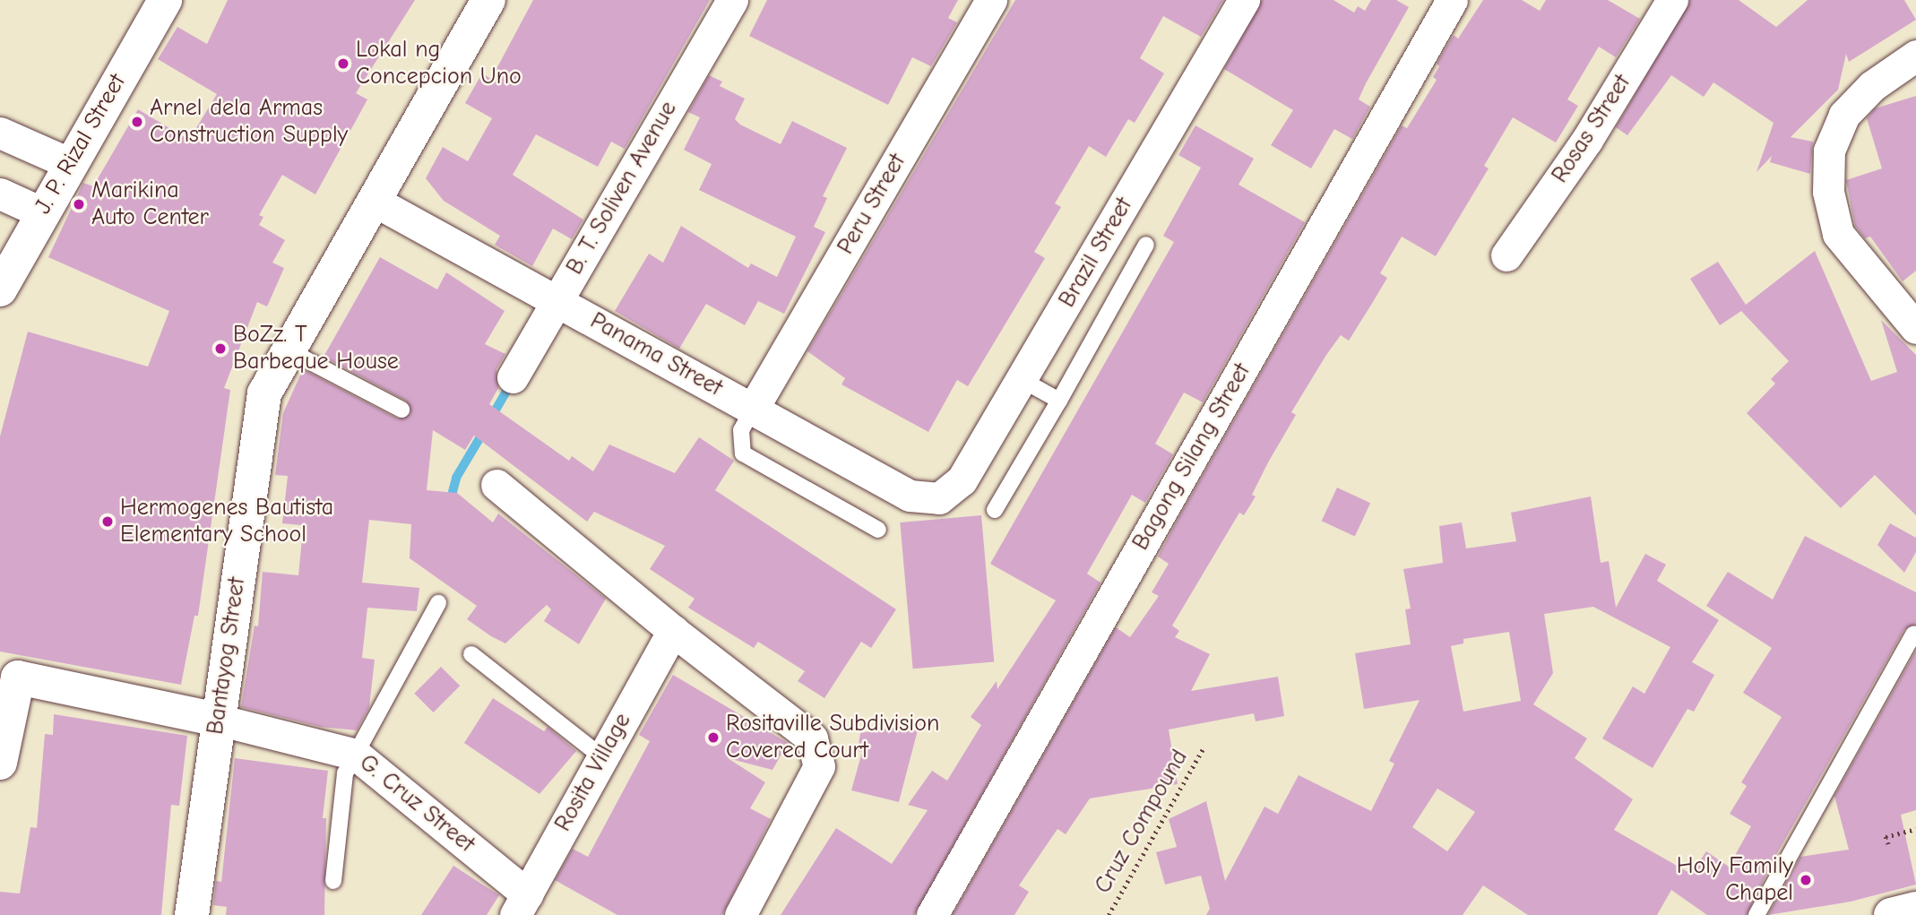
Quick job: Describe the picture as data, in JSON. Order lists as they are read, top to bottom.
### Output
{
  "streets": {
    "street": [
      "Rosas Street",
      "J. P. Rizal Street",
      "B. T. Soliven Avenue",
      "Peru Street",
      "Brazil Street",
      "Panama Street",
      "Bagong Silang Street",
      "Bantayog Street",
      "Rosita Village",
      "G. Cruz Street"
    ],
    "path": ["Cruz Compound"]
  },
  "crossings": [
    ["B. T. Soliven Avenue", "Panama Street"],
    ["Peru Street", "Panama Street"],
    ["Brazil Street", "Panama Street"],
    ["Panama Street", "Bantayog Street"],
    ["Bantayog Street", "G. Cruz Street"],
    ["Rosita Village", "G. Cruz Street"]
  ],
  "places": [
    "Lokal ng Concepcion Uno",
    "Arnel dela Armas Construction Supply",
    "Marikina Auto Center",
    "BoZz. T Barbeque House",
    "Hermogenes Bautista Elementary School",
    "Rositaville Subdivision Covered Court",
    "Holy Family Chapel"
  ]
}
